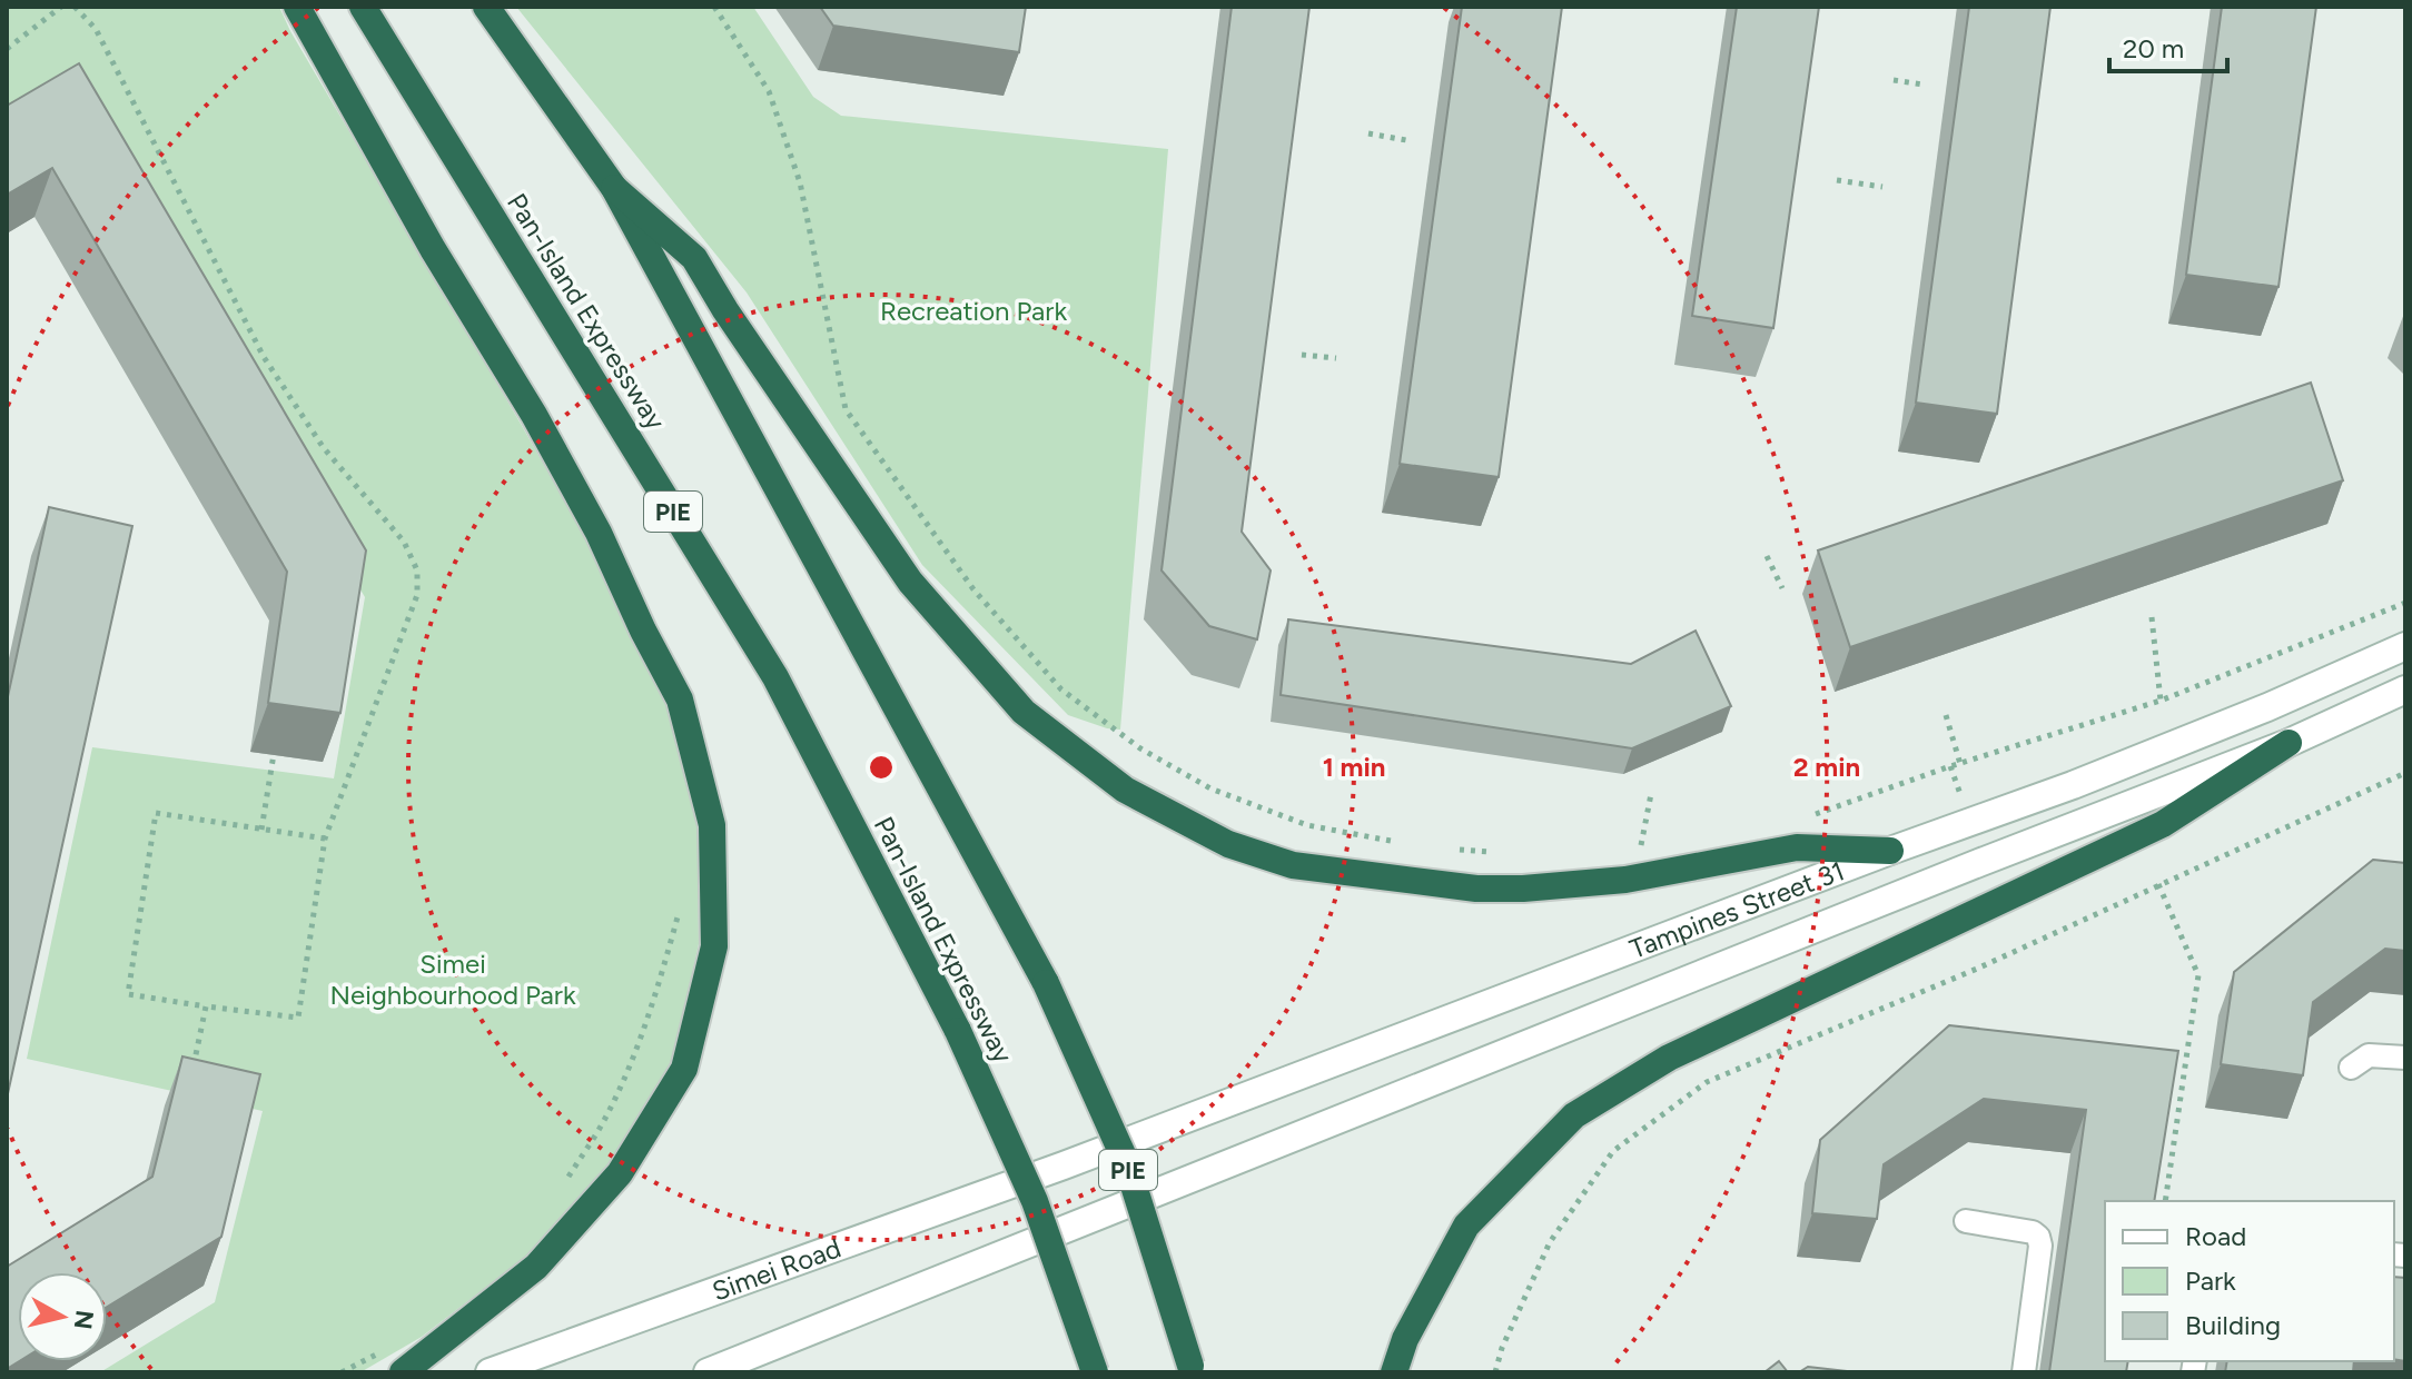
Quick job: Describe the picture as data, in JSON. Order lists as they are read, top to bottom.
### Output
{
  "streets": {
    "highway": ["Pan-Island Expressway", "PIE"],
    "main road": ["Tampines Street 31", "Simei Road"]
  },
  "crossings": [
    ["Tampines Street 31", "Simei Road"]
  ],
  "parks": ["Recreation Park", "Simei Neighbourhood Park"],
  "legend": ["Road", "Park", "Building"],
  "scale_bar": "20 m",
  "north": "right",
  "rings": ["1 min", "2 min"]
}
